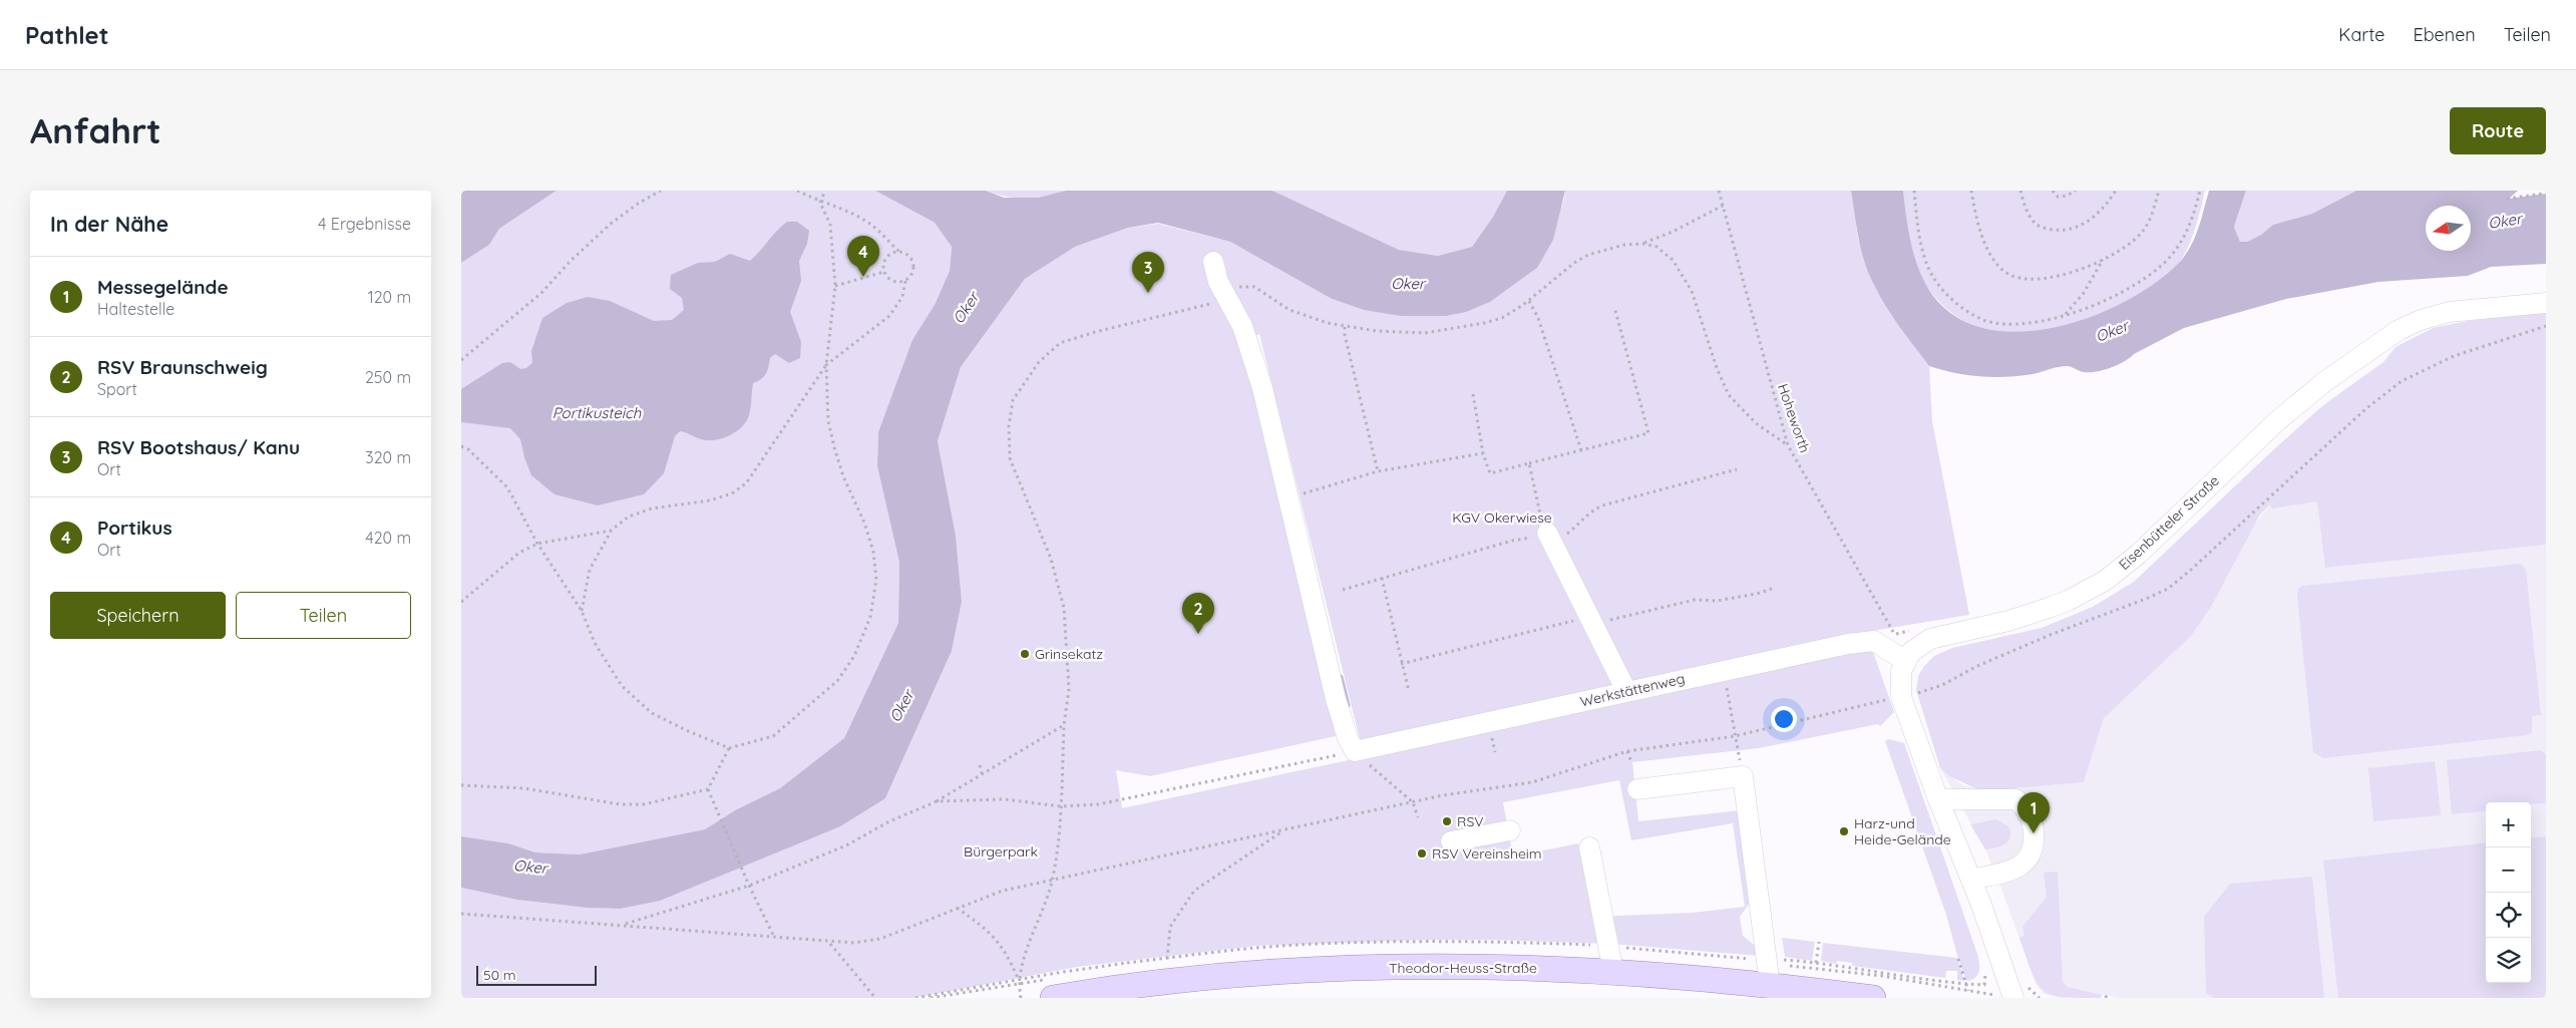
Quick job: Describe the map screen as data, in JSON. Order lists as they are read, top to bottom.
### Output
{
  "streets": {
    "main road": ["Theodor-Heuss-Straße"],
    "street": ["Eisenbütteler Straße", "Werkstättenweg"],
    "path": ["Hoheworth"]
  },
  "crossings": [
    ["Eisenbütteler Straße", "Werkstättenweg"]
  ],
  "water": ["Oker", "Portikusteich"],
  "parks": ["KGV Okerwiese", "Bürgerpark"],
  "places": [
    "Grinsekatz",
    "RSV",
    "Harz-und Heide-Gelände",
    "RSV Vereinsheim"
  ],
  "scale_bar": "50 m",
  "north": "left",
  "page": {
    "header": "Pathlet",
    "nav": ["Karte", "Ebenen", "Teilen"],
    "buttons": [
      "Route",
      ["Speichern", "Teilen"]
    ],
    "title": "Anfahrt",
    "heading": ["In der Nähe", "4 Ergebnisse"],
    "pins": [
      "4",
      "3",
      "2",
      "1"
    ],
    "list": [
      {
        "mark": "1",
        "name": "Messegelände",
        "note": "Haltestelle",
        "value": "120 m"
      },
      {
        "mark": "2",
        "name": "RSV Braunschweig",
        "note": "Sport",
        "value": "250 m"
      },
      {
        "mark": "3",
        "name": "RSV Bootshaus/ Kanu",
        "note": "Ort",
        "value": "320 m"
      },
      {
        "mark": "4",
        "name": "Portikus",
        "note": "Ort",
        "value": "420 m"
      }
    ],
    "map_buttons": ["+", "−"],
    "scale": "50 m"
  }
}
